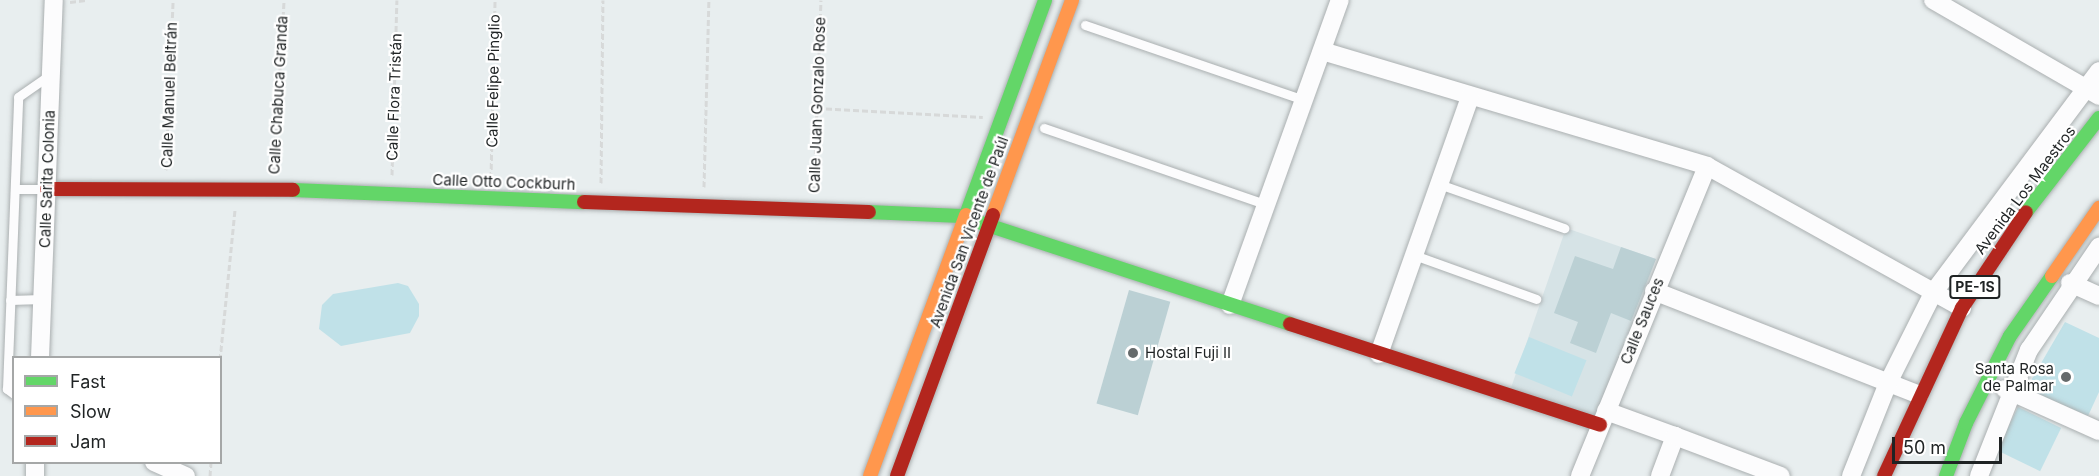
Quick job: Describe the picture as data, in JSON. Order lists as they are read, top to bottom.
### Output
{
  "streets": {
    "main road": [
      "Calle Otto Cockburh",
      "Avenida Los Maestros",
      "Avenida San Vicente de Paúl",
      "PE-1S"
    ],
    "street": ["Calle Sarita Colonia", "Calle Sauces"],
    "path": [
      "Calle Felipe Pinglio",
      "Calle Manuel Beltrán",
      "Calle Chabuca Granda",
      "Calle Flora Tristán",
      "Calle Juan Gonzalo Rose"
    ]
  },
  "crossings": [
    ["Calle Felipe Pinglio", "Calle Otto Cockburh"],
    ["Calle Manuel Beltrán", "Calle Otto Cockburh"],
    ["Calle Chabuca Granda", "Calle Otto Cockburh"],
    ["Calle Flora Tristán", "Calle Otto Cockburh"],
    ["Calle Juan Gonzalo Rose", "Calle Otto Cockburh"],
    ["Calle Sarita Colonia", "Calle Otto Cockburh"],
    ["Calle Otto Cockburh", "Calle Sauces"]
  ],
  "places": ["Hostal Fuji II", "Santa Rosa de Palmar"],
  "legend": ["Fast", "Slow", "Jam"],
  "scale_bar": "50 m"
}
